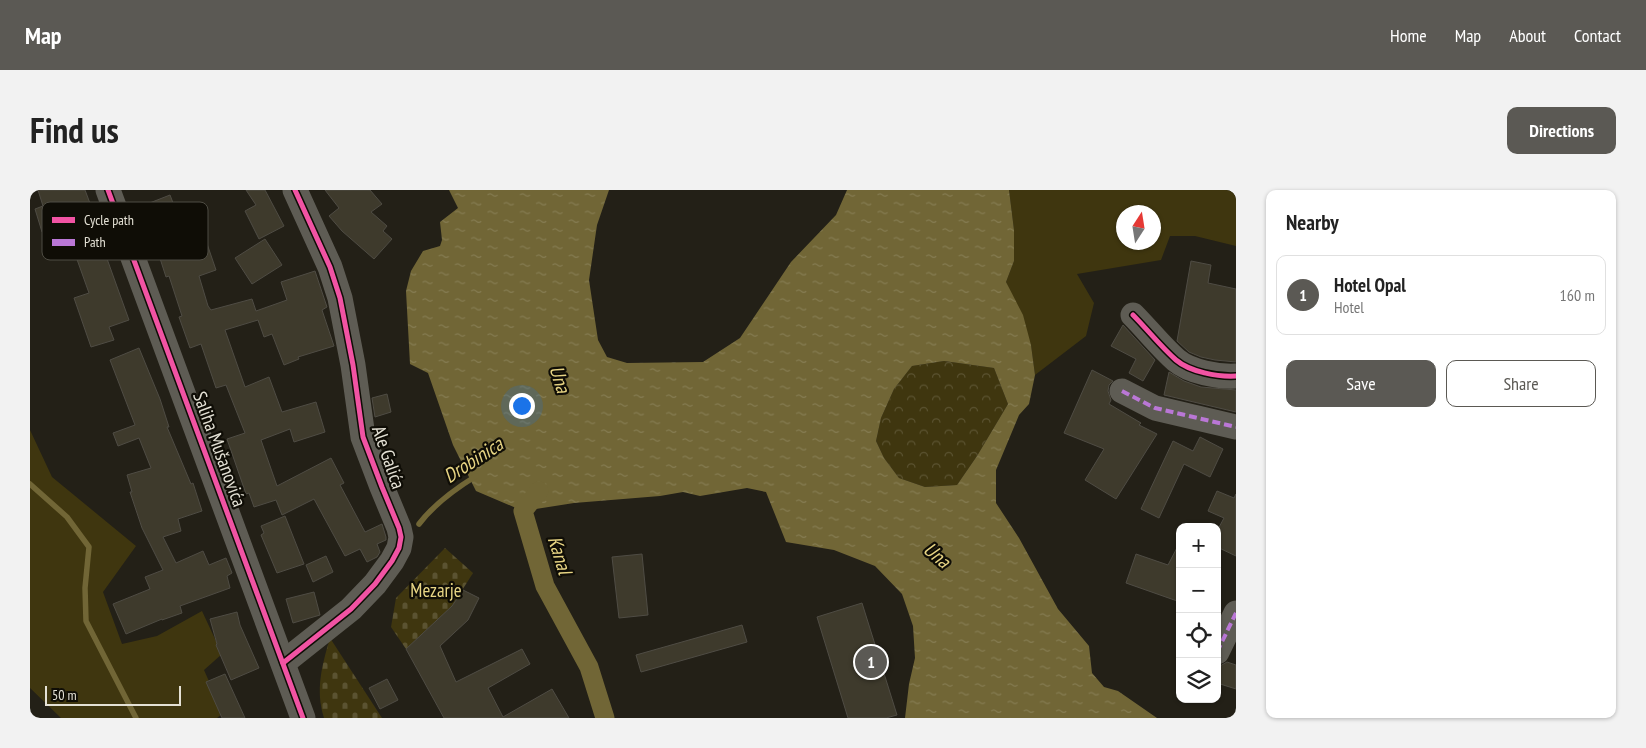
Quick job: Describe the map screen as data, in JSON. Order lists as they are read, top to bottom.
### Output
{
  "streets": {
    "street": ["Saliha Mušanovića", "Ale Galića"]
  },
  "crossings": [
    ["Saliha Mušanovića", "Ale Galića"]
  ],
  "water": ["Una", "Drobinica", "Kanal"],
  "parks": ["Mezarje"],
  "legend": ["Cycle path", "Path"],
  "scale_bar": "50 m",
  "north": "top",
  "page": {
    "header": "Map",
    "nav": [
      "Home",
      "Map",
      "About",
      "Contact"
    ],
    "title": "Find us",
    "buttons": [
      "Directions",
      ["Save", "Share"]
    ],
    "heading": "Nearby",
    "list": [
      {
        "mark": "1",
        "name": "Hotel Opal",
        "note": "Hotel",
        "value": "160 m"
      }
    ],
    "map_buttons": ["+", "−"],
    "pins": "1",
    "scale": "50 m"
  }
}
